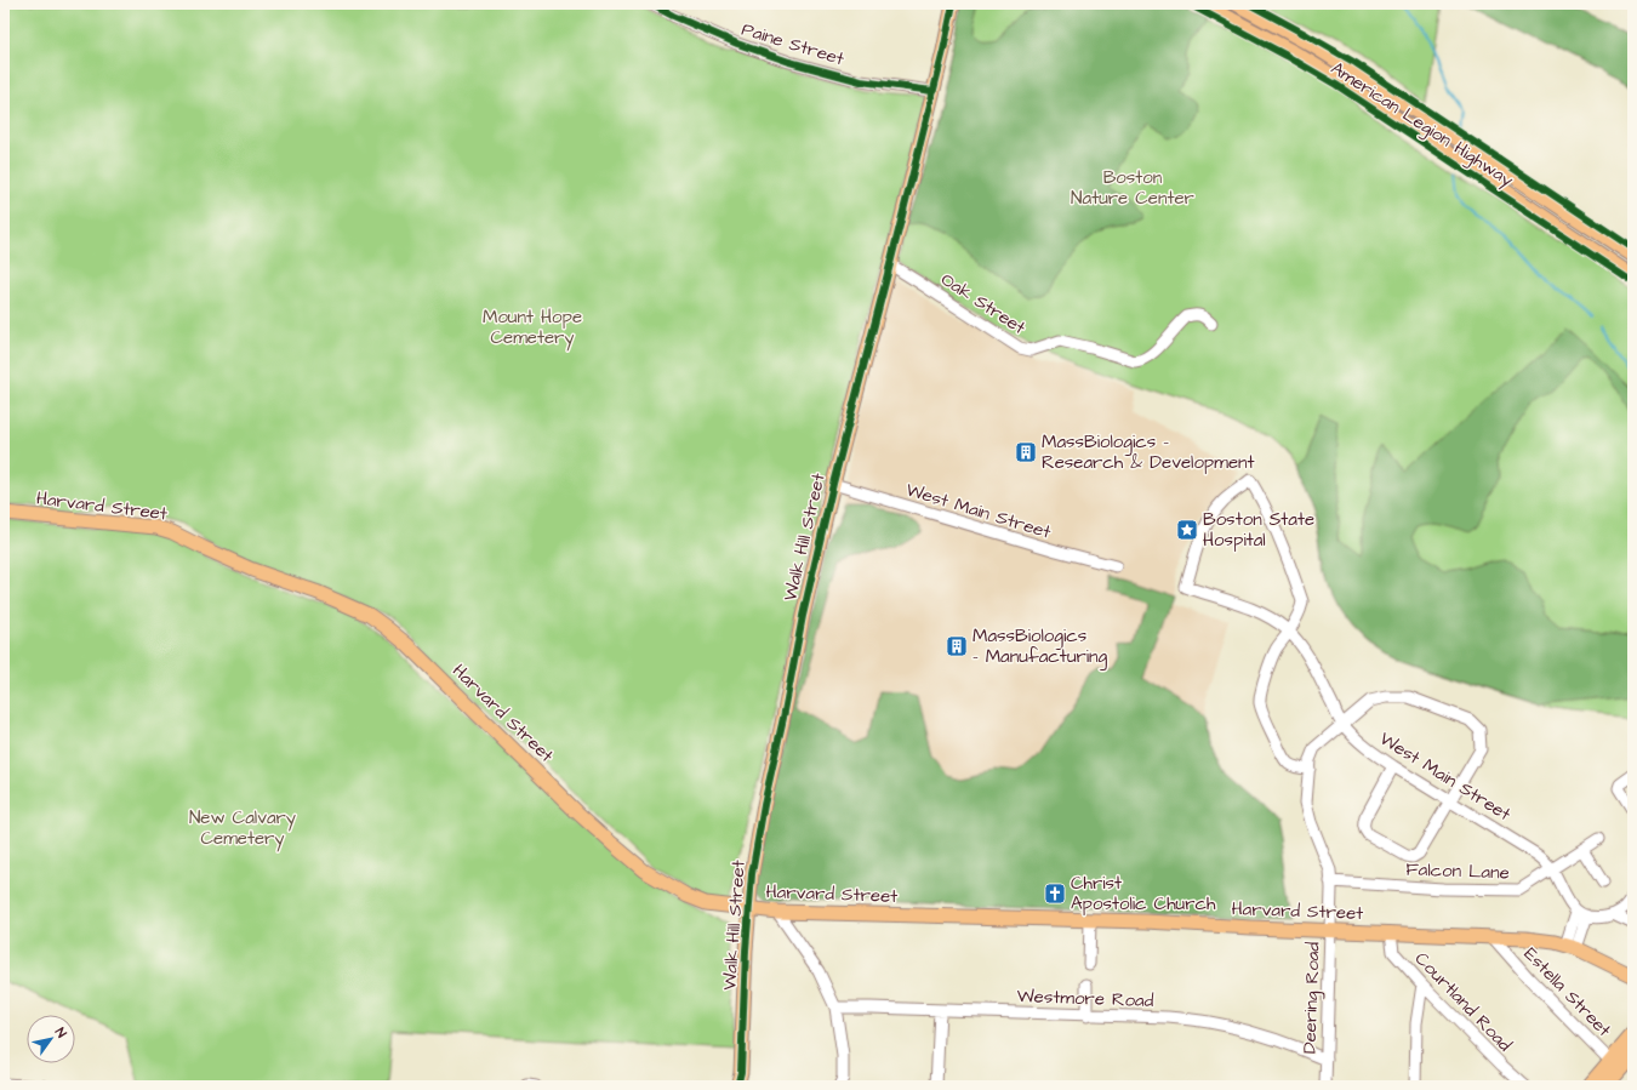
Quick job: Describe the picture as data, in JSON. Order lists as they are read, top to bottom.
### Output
{
  "streets": {
    "main road": ["American Legion Highway", "Harvard Street", "Walk Hill Street"],
    "street": [
      "Paine Street",
      "Oak Street",
      "West Main Street",
      "Falcon Lane",
      "Estella Street",
      "Westmore Road",
      "Deering Road",
      "Courtland Road"
    ]
  },
  "crossings": [
    ["Paine Street", "Walk Hill Street"],
    ["Oak Street", "Walk Hill Street"],
    ["Harvard Street", "Walk Hill Street"],
    ["Harvard Street", "Estella Street"],
    ["Harvard Street", "Deering Road"],
    ["Harvard Street", "Courtland Road"],
    ["West Main Street", "Walk Hill Street"],
    ["West Main Street", "Falcon Lane"],
    ["West Main Street", "Deering Road"],
    ["Falcon Lane", "Deering Road"],
    ["Westmore Road", "Deering Road"]
  ],
  "parks": ["Boston Nature Center", "Mount Hope Cemetery", "New Calvary Cemetery"],
  "places": {
    "building": ["MassBiologics - Research & Development", "MassBiologics - Manufacturing"],
    "place": ["Boston State Hospital"],
    "church": ["Christ Apostolic Church"]
  },
  "north": "top right"
}
